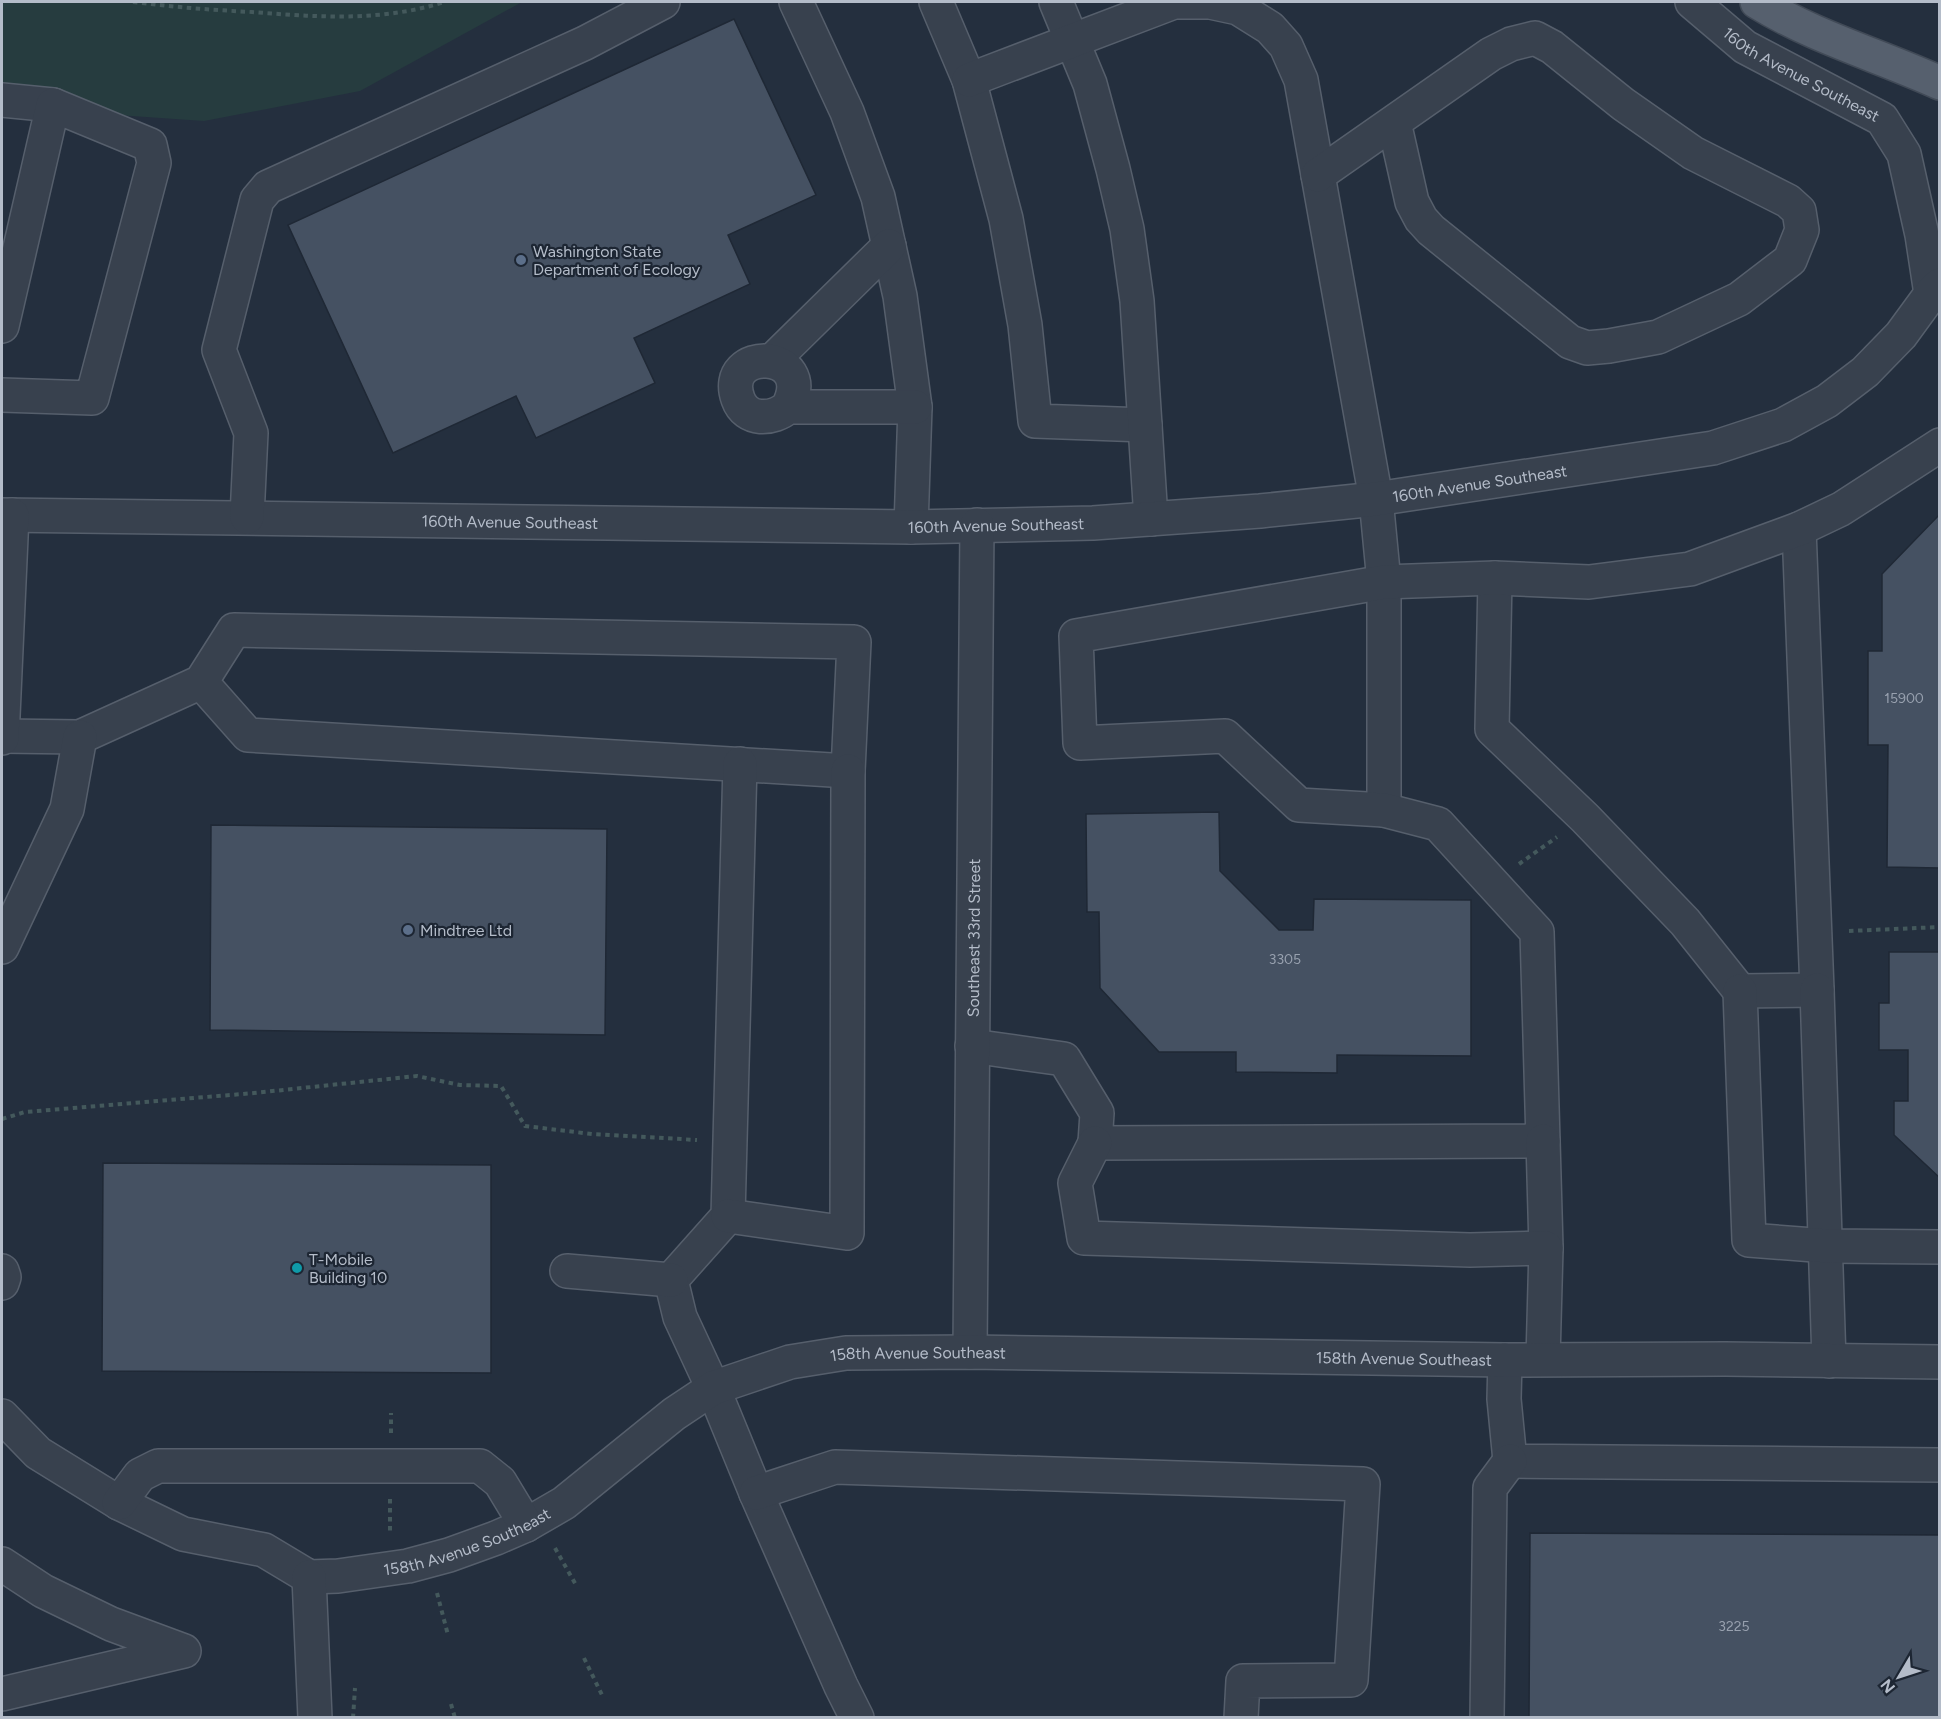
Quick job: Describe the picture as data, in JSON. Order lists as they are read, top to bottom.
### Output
{
  "streets": {
    "street": ["160th Avenue Southeast", "Southeast 33rd Street", "158th Avenue Southeast"]
  },
  "crossings": [
    ["160th Avenue Southeast", "Southeast 33rd Street"],
    ["Southeast 33rd Street", "158th Avenue Southeast"]
  ],
  "places": ["Washington State Department of Ecology", "Mindtree Ltd", "T-Mobile Building 10"],
  "house_numbers": ["15900", "3305", "3225"],
  "north": "bottom left"
}
